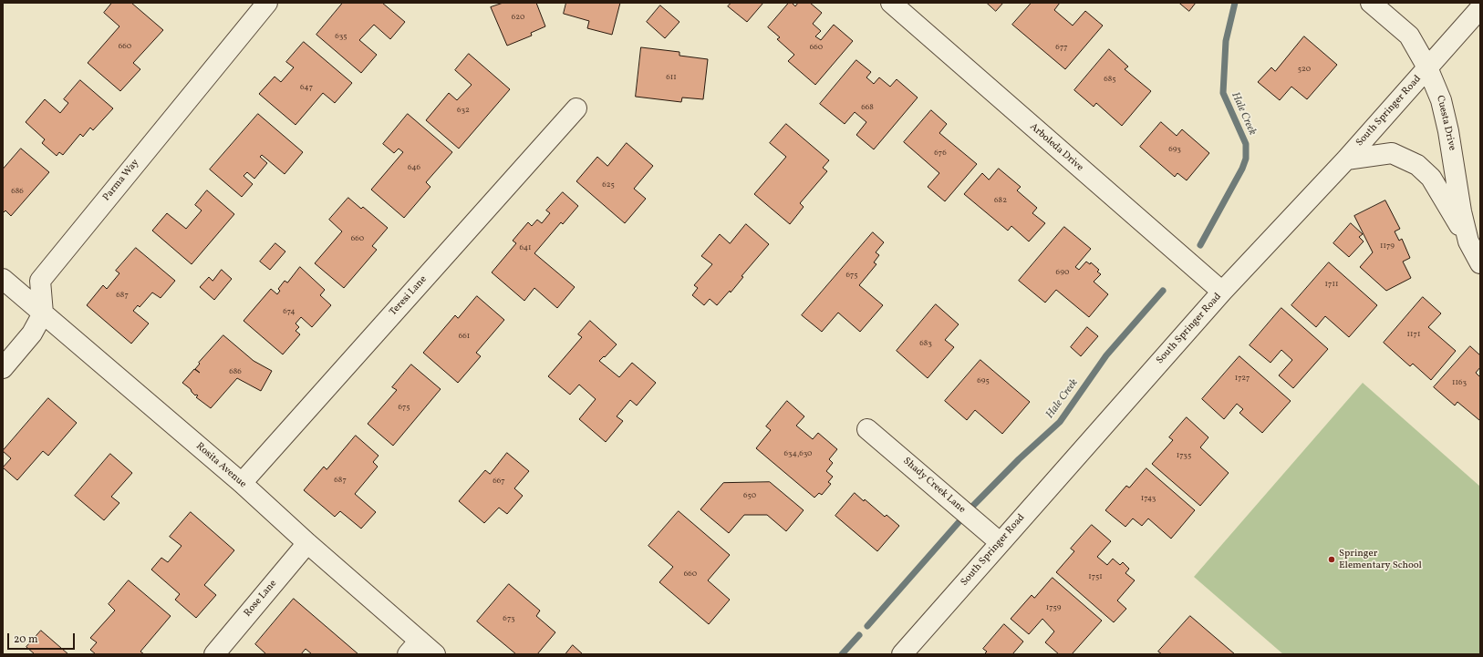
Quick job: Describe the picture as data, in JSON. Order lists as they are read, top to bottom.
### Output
{
  "streets": {
    "street": [
      "South Springer Road",
      "Cuesta Drive",
      "Arboleda Drive",
      "Parma Way",
      "Teresi Lane",
      "Rosita Avenue",
      "Shady Creek Lane",
      "Rose Lane"
    ]
  },
  "crossings": [
    ["South Springer Road", "Cuesta Drive"],
    ["South Springer Road", "Arboleda Drive"],
    ["South Springer Road", "Shady Creek Lane"],
    ["Parma Way", "Rosita Avenue"],
    ["Teresi Lane", "Rosita Avenue"],
    ["Rosita Avenue", "Rose Lane"]
  ],
  "water": ["Hale Creek"],
  "places": ["Springer Elementary School"],
  "house_numbers": [
    "620",
    "635",
    "660",
    "660",
    "677",
    "520",
    "611",
    "685",
    "647",
    "668",
    "632",
    "693",
    "676",
    "646",
    "625",
    "686",
    "682",
    "660",
    "1179",
    "641",
    "690",
    "675",
    "1711",
    "687",
    "674",
    "1171",
    "661",
    "683",
    "686",
    "1727",
    "695",
    "1163",
    "675",
    "634,630",
    "1735",
    "687",
    "667",
    "650",
    "1743",
    "660",
    "1751",
    "1759",
    "673"
  ],
  "scale_bar": "20 m"
}
